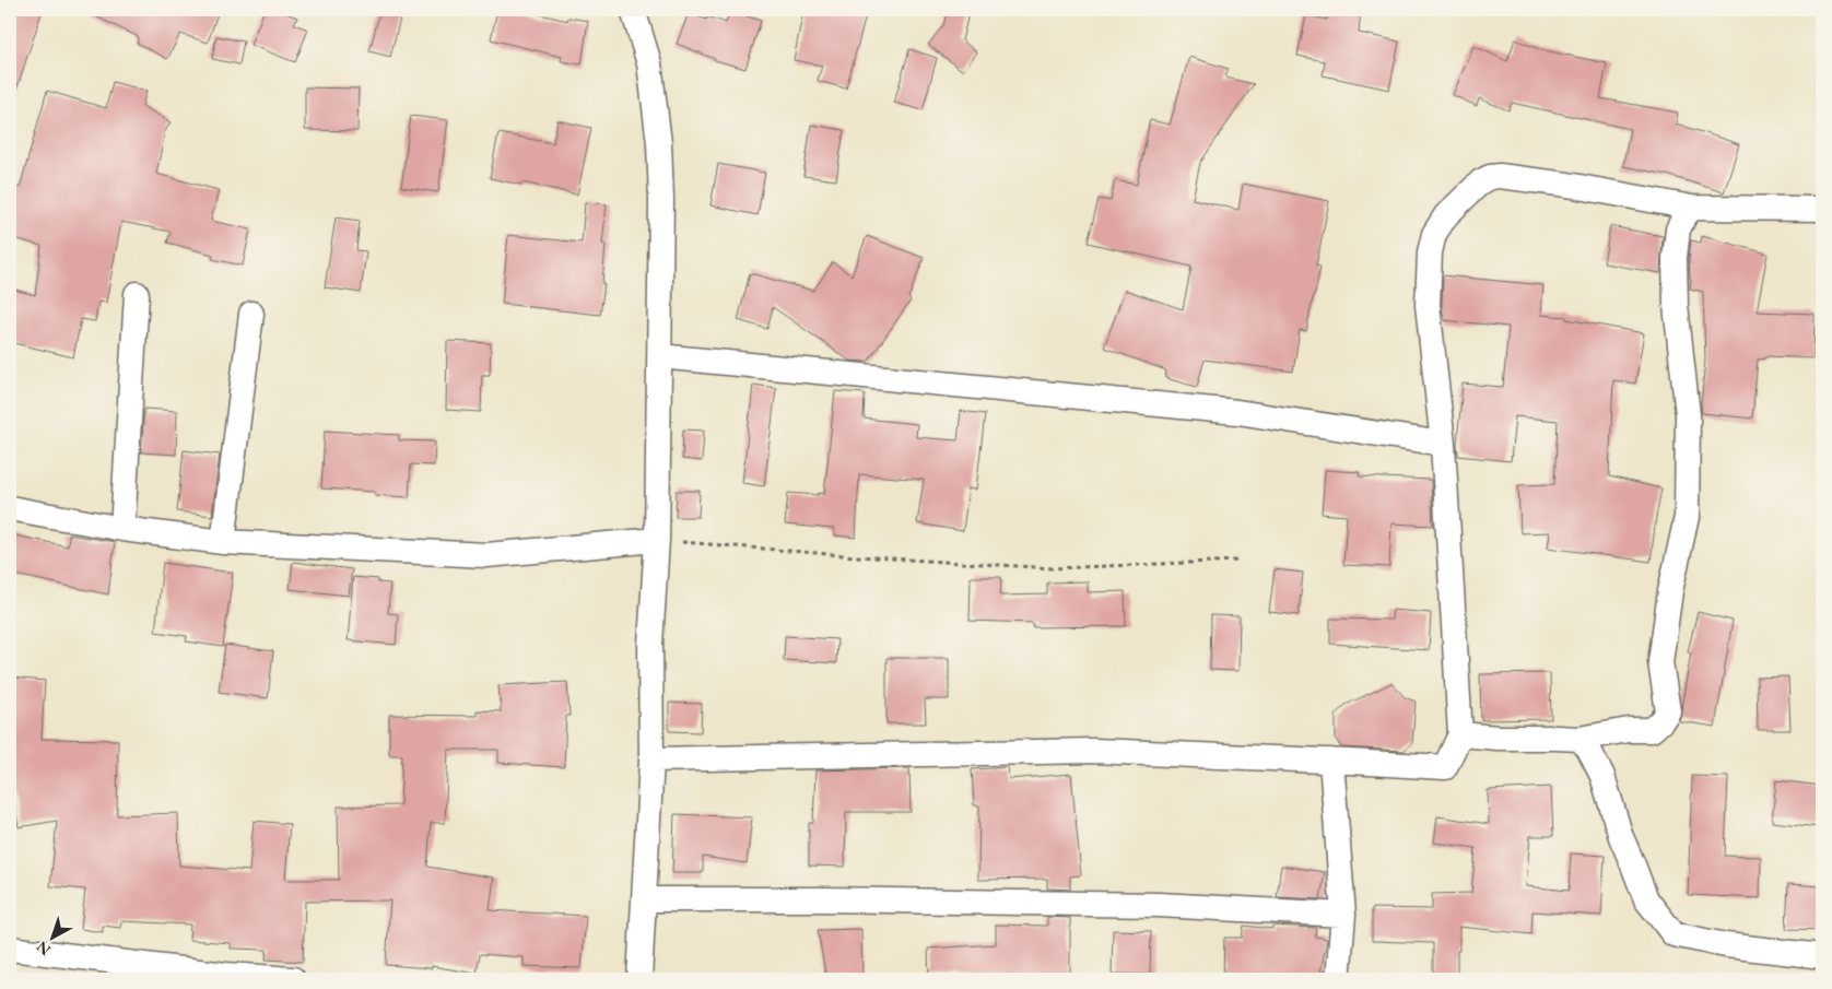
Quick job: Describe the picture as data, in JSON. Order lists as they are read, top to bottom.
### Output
{
  "north": "bottom left"
}
